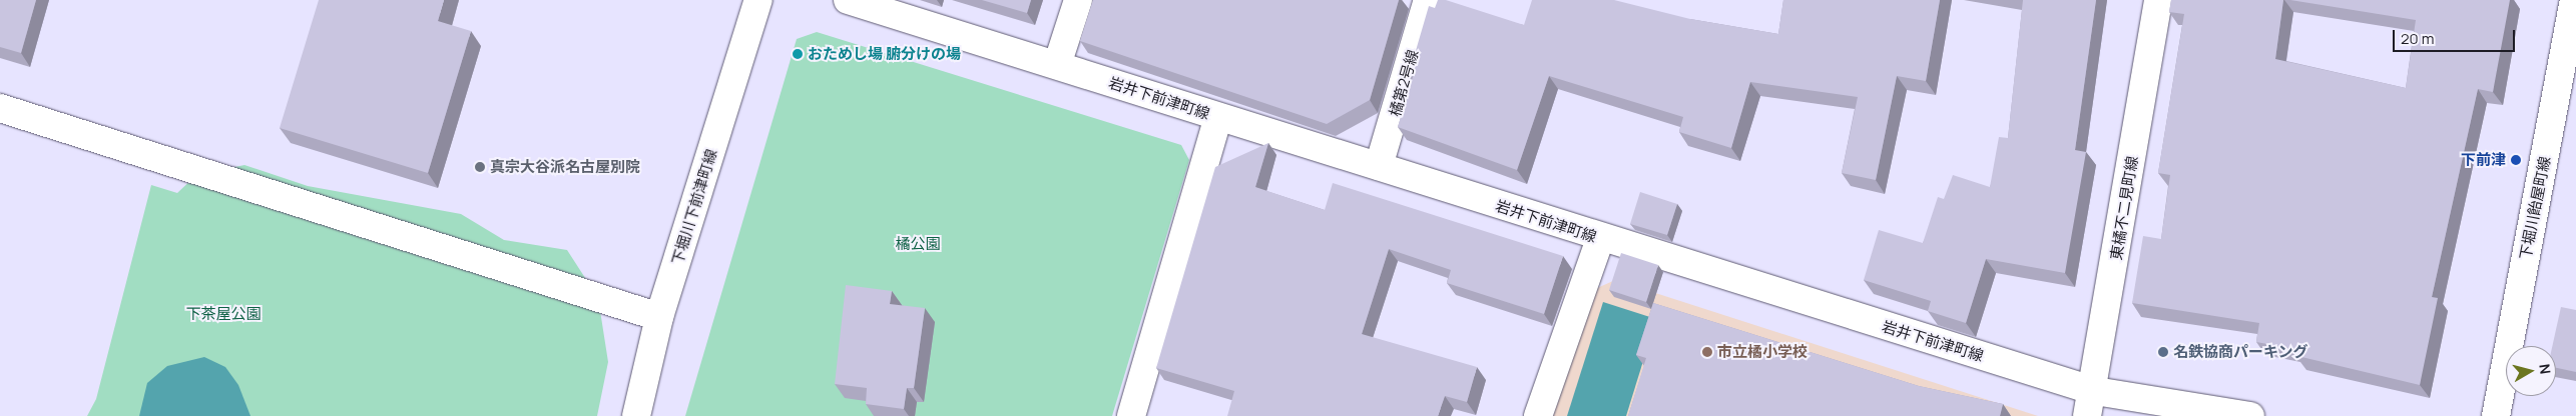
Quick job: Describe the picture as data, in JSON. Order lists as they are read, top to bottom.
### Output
{
  "streets": {
    "street": [
      "橘第2号線",
      "岩井下前津町線",
      "下堀川下前津町線",
      "東橘不二見町線",
      "下堀川飴屋町線"
    ]
  },
  "crossings": [
    ["橘第2号線", "岩井下前津町線"],
    ["岩井下前津町線", "東橘不二見町線"]
  ],
  "parks": ["橘公園", "下茶屋公園"],
  "places": [
    "おためし場 腑分けの場",
    "下前津",
    "真宗大谷派名古屋別院",
    "市立橘小学校",
    "名鉄協商パーキング"
  ],
  "scale_bar": "20 m",
  "north": "right"
}
